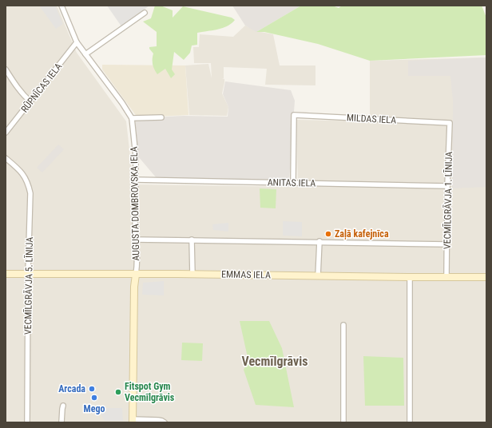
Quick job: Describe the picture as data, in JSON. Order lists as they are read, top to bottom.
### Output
{
  "streets": {
    "street": [
      "RŪPNĪCAS IELA",
      "MILDAS IELA",
      "ANITAS IELA",
      "VECMĪLGRĀVJA 1. LĪNIJA",
      "AUGUSTA DOMBROVSKA IELA",
      "EMMAS IELA",
      "VECMĪLGRĀVJA 5. LĪNIJA"
    ]
  },
  "crossings": [
    ["RŪPNĪCAS IELA", "AUGUSTA DOMBROVSKA IELA"],
    ["MILDAS IELA", "ANITAS IELA"],
    ["MILDAS IELA", "VECMĪLGRĀVJA 1. LĪNIJA"],
    ["ANITAS IELA", "VECMĪLGRĀVJA 1. LĪNIJA"],
    ["ANITAS IELA", "AUGUSTA DOMBROVSKA IELA"],
    ["VECMĪLGRĀVJA 1. LĪNIJA", "EMMAS IELA"],
    ["AUGUSTA DOMBROVSKA IELA", "EMMAS IELA"],
    ["EMMAS IELA", "VECMĪLGRĀVJA 5. LĪNIJA"]
  ],
  "districts": ["Vecmīlgrāvis"],
  "places": [
    "Zaļā kafejnīca",
    "Arcada",
    "Fitspot Gym Vecmīlgrāvis",
    "Mego"
  ]
}
